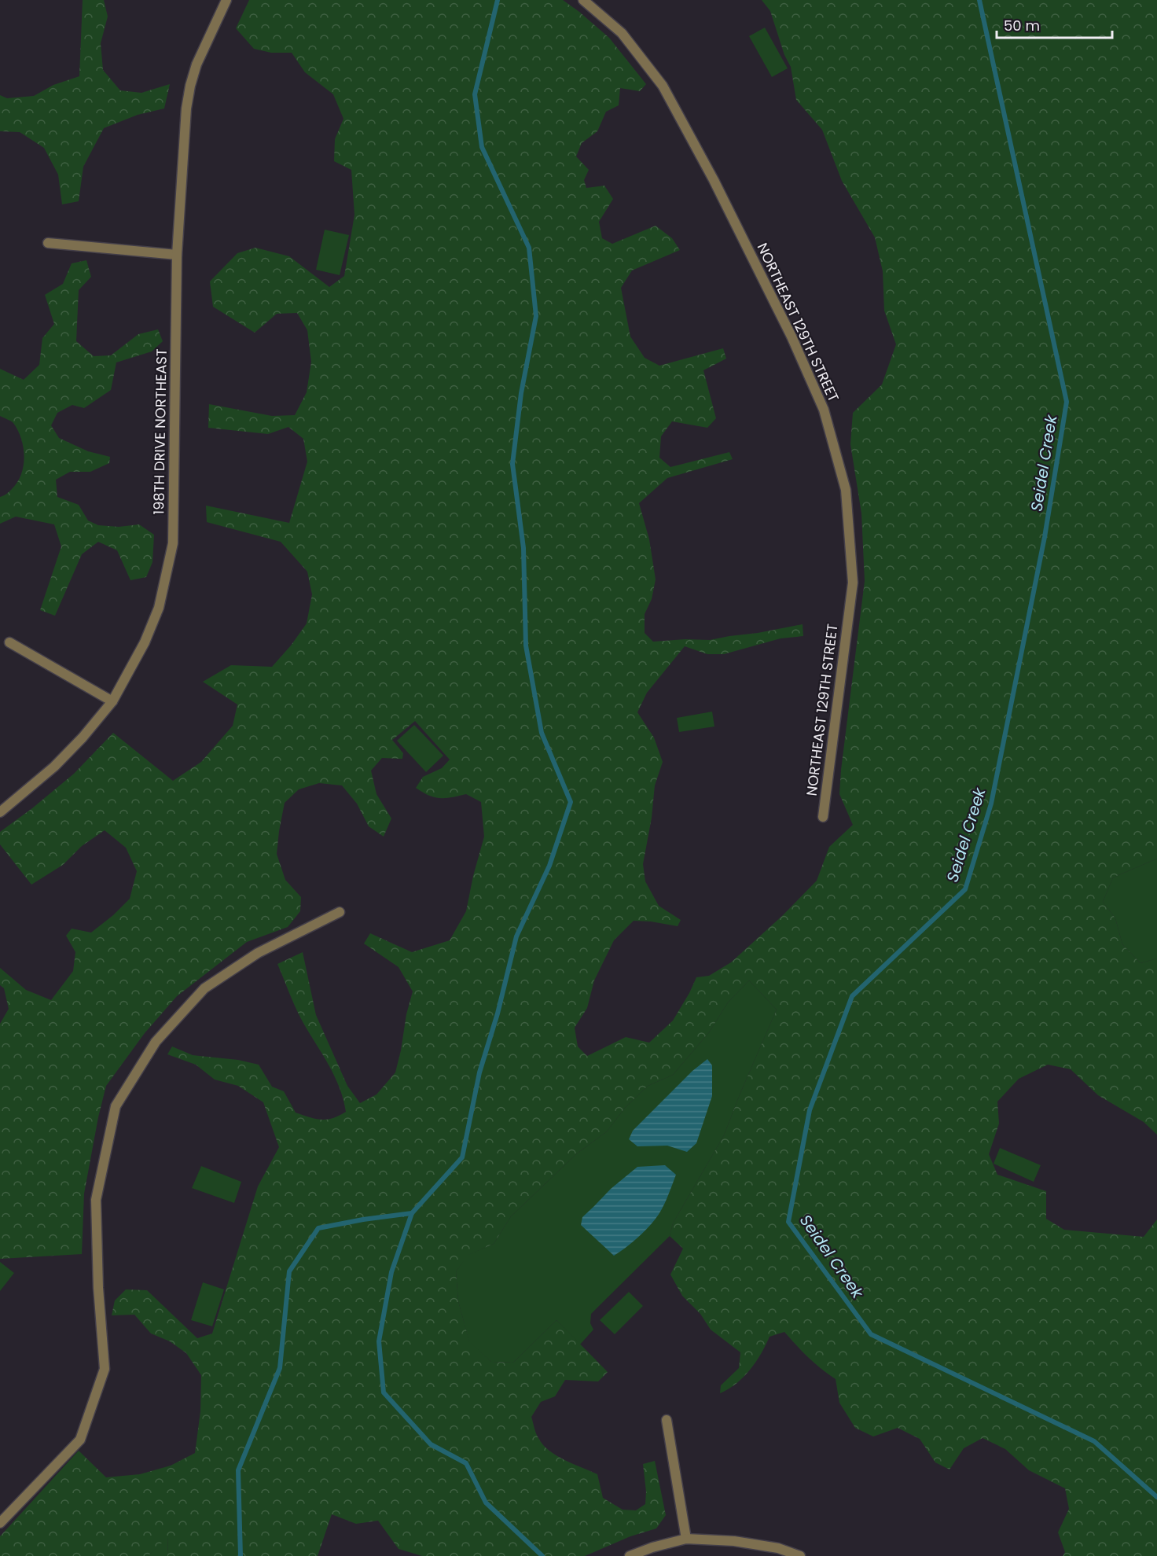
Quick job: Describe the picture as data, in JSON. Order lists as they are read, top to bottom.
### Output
{
  "streets": {
    "street": ["NORTHEAST 129TH STREET", "198TH DRIVE NORTHEAST"]
  },
  "water": ["Seidel Creek"],
  "scale_bar": "50 m"
}
